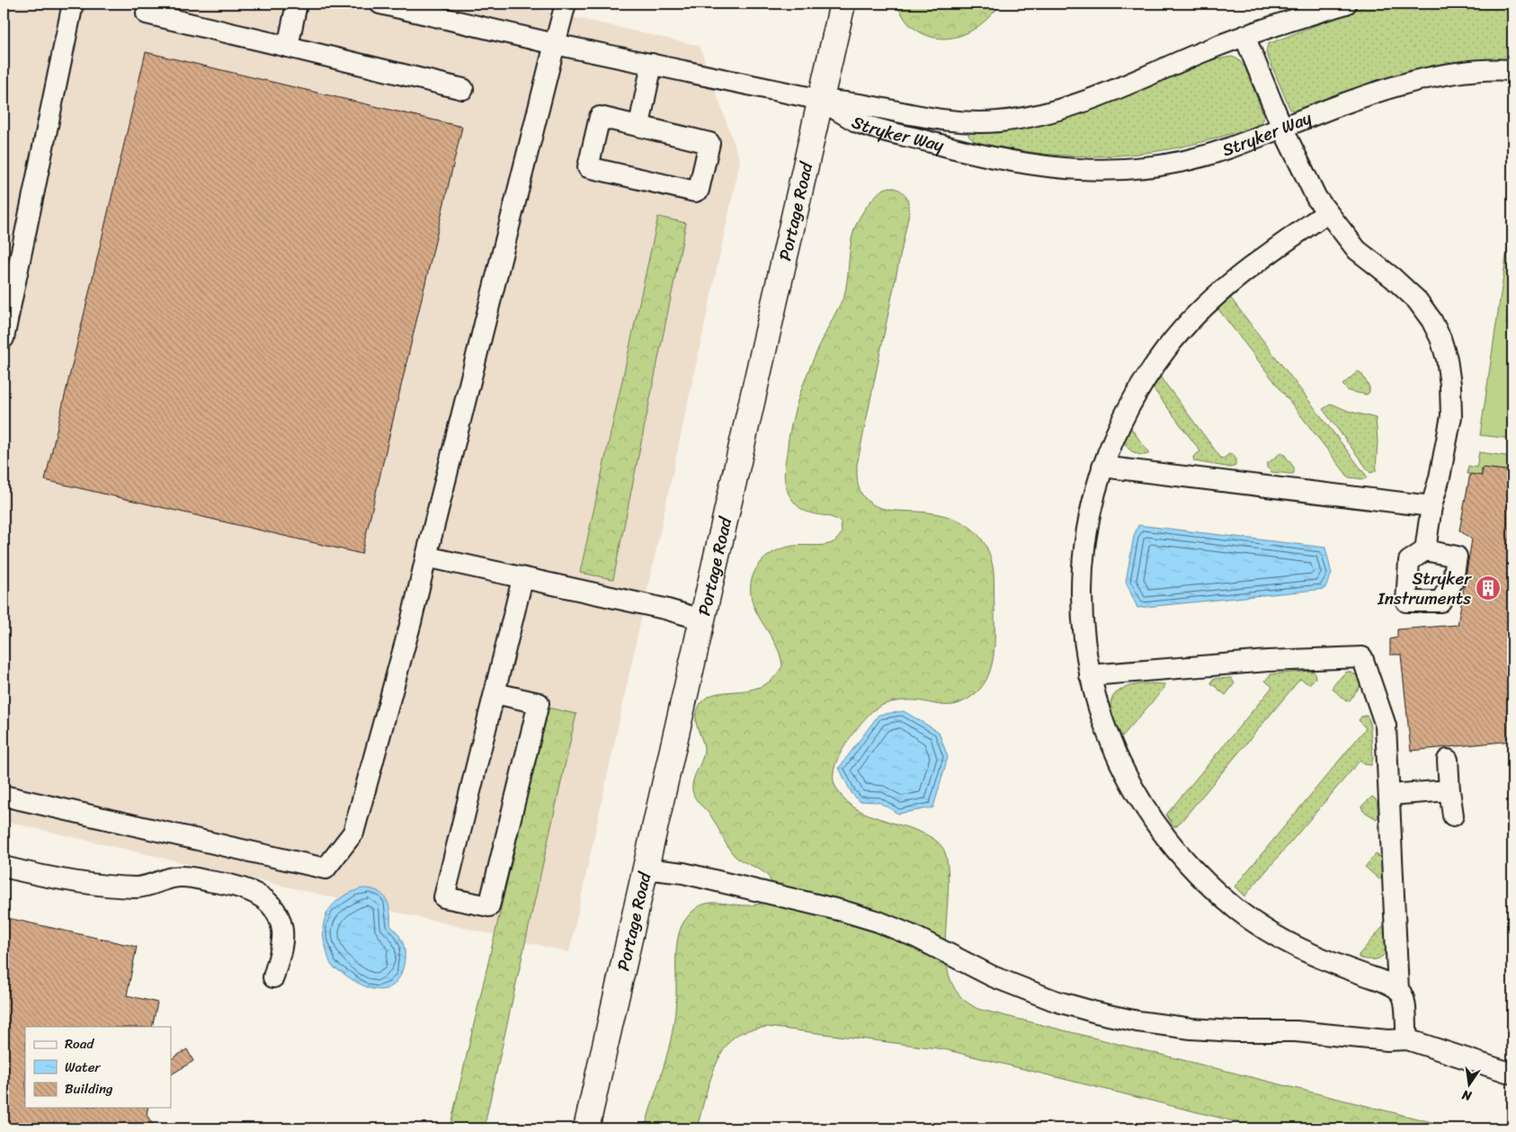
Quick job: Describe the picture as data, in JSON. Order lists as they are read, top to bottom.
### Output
{
  "streets": {
    "main road": ["Portage Road"],
    "street": ["Stryker Way"]
  },
  "crossings": [
    ["Stryker Way", "Portage Road"]
  ],
  "places": {
    "building": ["Stryker Instruments"]
  },
  "legend": ["Road", "Water", "Building"],
  "north": "bottom"
}
